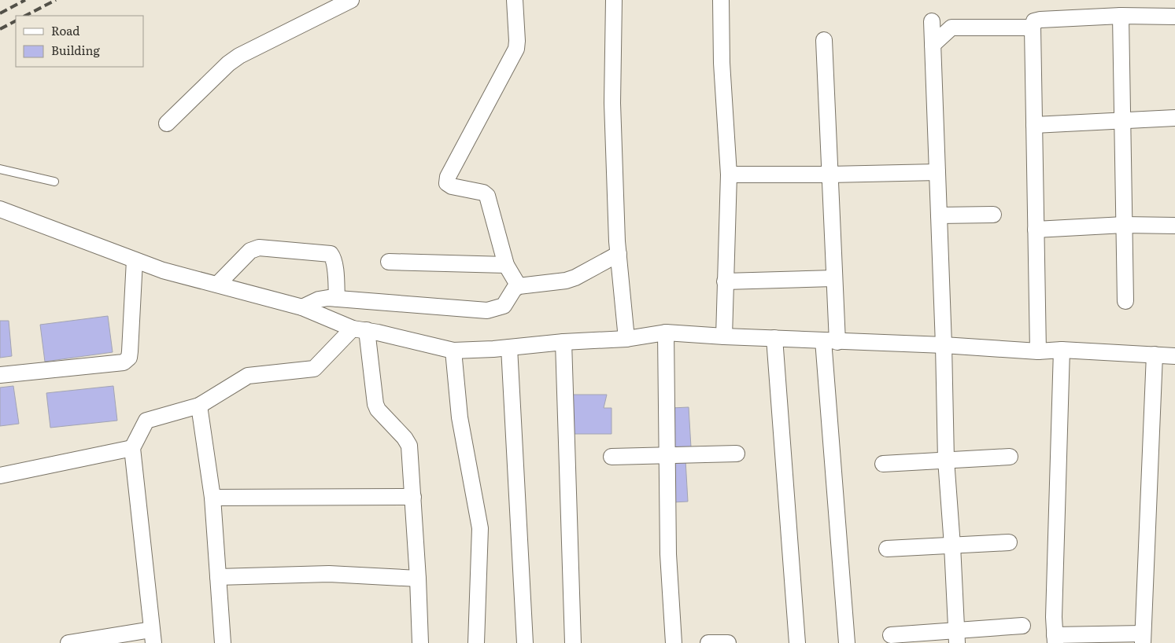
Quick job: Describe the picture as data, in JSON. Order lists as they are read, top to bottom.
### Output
{
  "legend": ["Road", "Building"]
}
